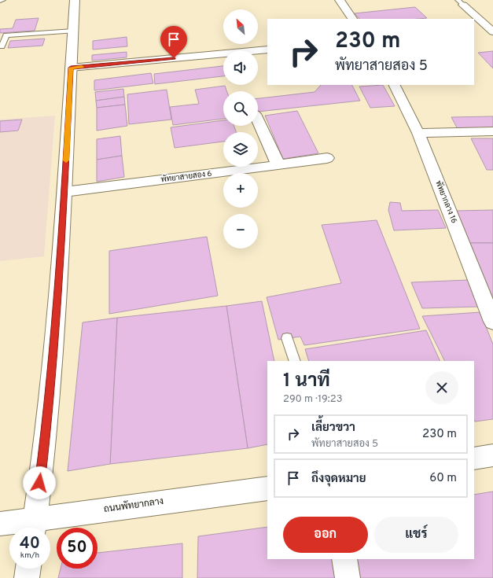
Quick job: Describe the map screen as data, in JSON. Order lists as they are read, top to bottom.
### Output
{
  "streets": {
    "street": ["พัทยาสายสอง 6", "พัทยากลาง 16", "ถนนพัทยากลาง"]
  },
  "north": "top left",
  "page": {
    "map_buttons": ["+", "−"],
    "turn": ["230 m", "พัทยาสายสอง 5"],
    "heading": ["1 นาที", "290 m · 19:23"],
    "list": [
      {
        "name": "เลี้ยวขวา",
        "note": "พัทยาสายสอง 5",
        "value": "230 m"
      },
      {
        "name": "ถึงจุดหมาย",
        "value": "60 m"
      }
    ],
    "buttons": ["ออก", "แชร์"],
    "speed": "40 km/h",
    "limit": "50"
  }
}
